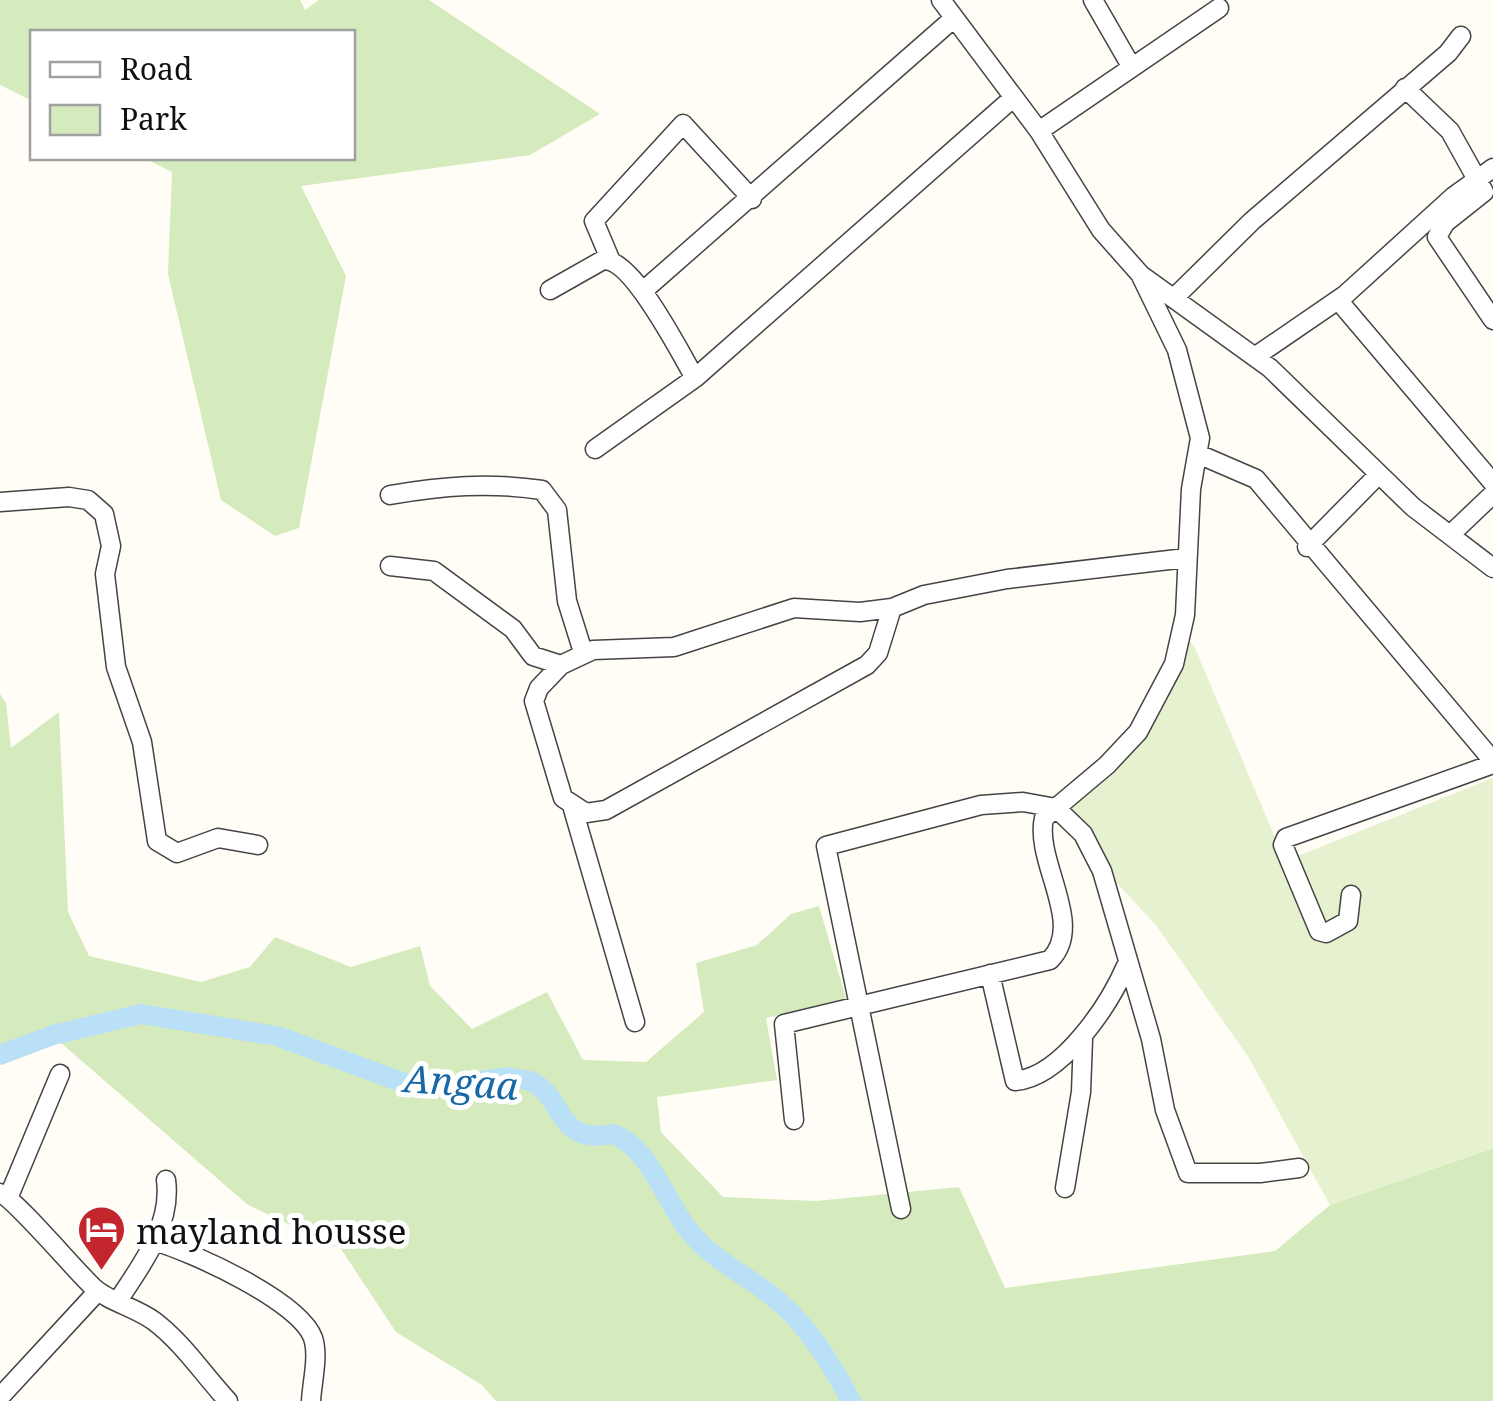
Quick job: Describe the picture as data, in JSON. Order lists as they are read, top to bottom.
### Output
{
  "water": ["Angaa"],
  "places": {
    "hotel": ["mayland housse"]
  },
  "legend": ["Road", "Park"]
}
